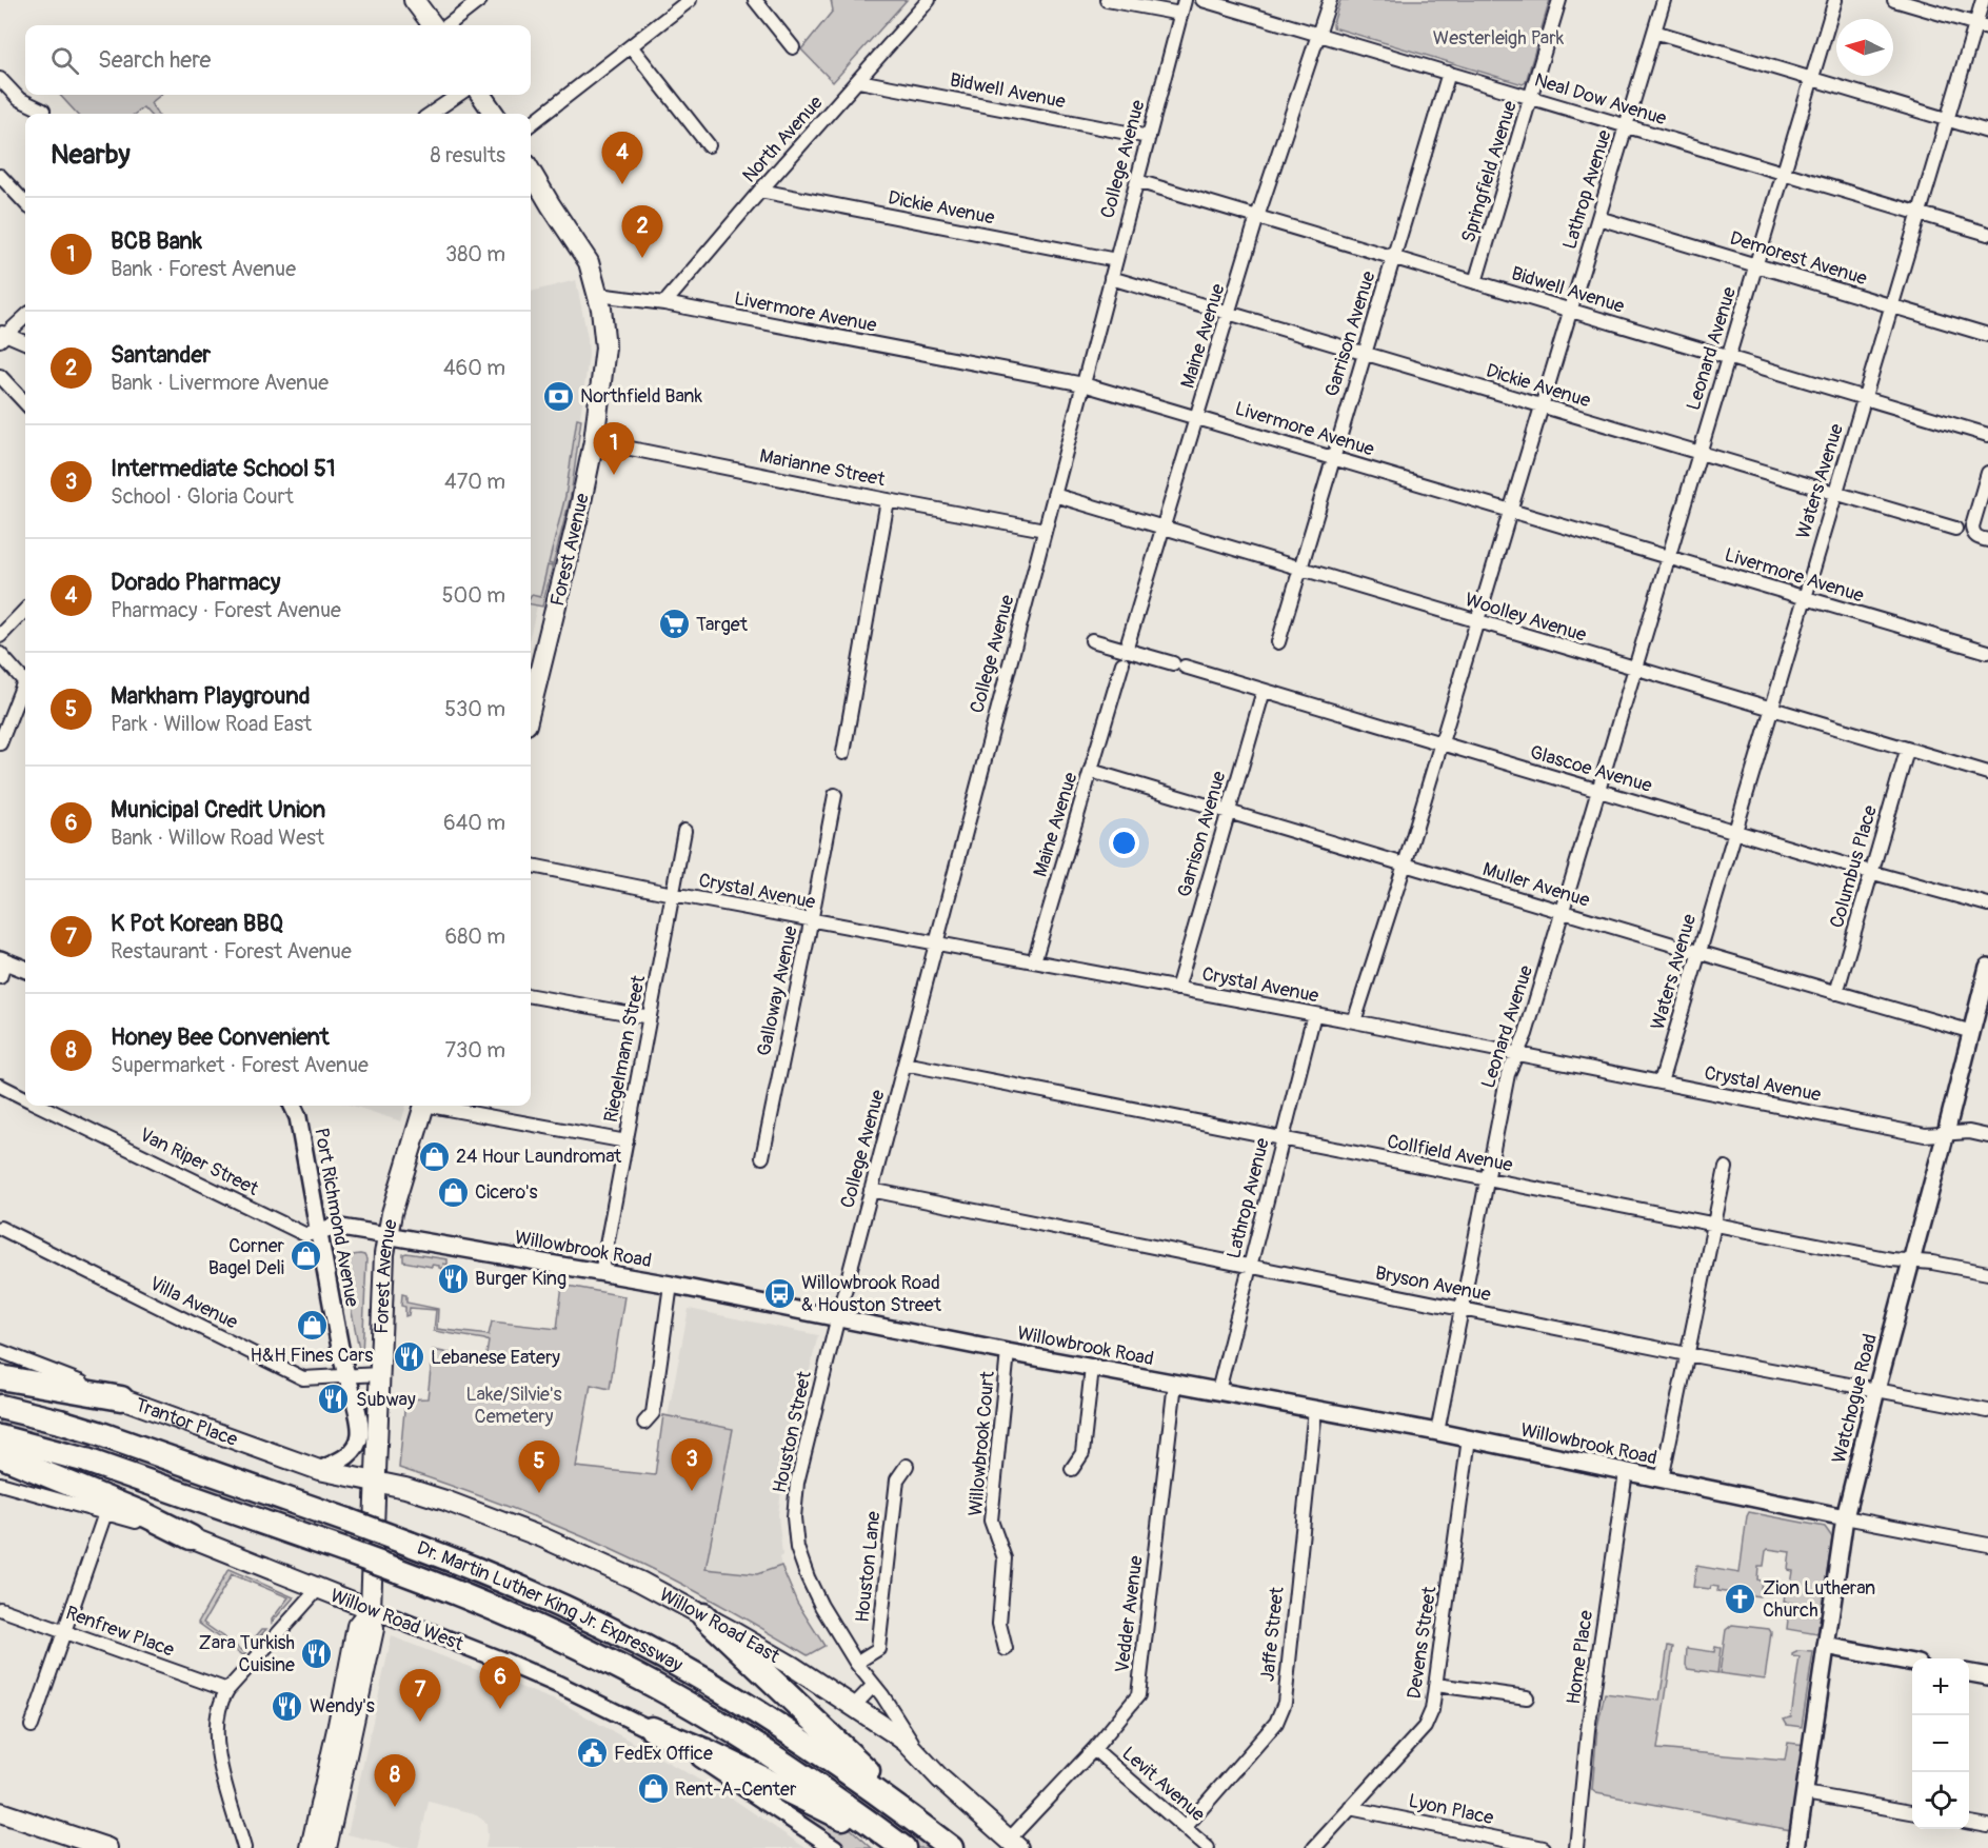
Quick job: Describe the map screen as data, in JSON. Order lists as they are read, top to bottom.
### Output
{
  "streets": {
    "highway": ["Dr. Martin Luther King Jr. Expressway"],
    "main road": [
      "Forest Avenue",
      "Trantor Place",
      "Willow Road West",
      "Willow Road East"
    ],
    "street": [
      "Bidwell Avenue",
      "Neal Dow Avenue",
      "North Avenue",
      "College Avenue",
      "Springfield Avenue",
      "Lathrop Avenue",
      "Dickie Avenue",
      "Demorest Avenue",
      "Livermore Avenue",
      "Garrison Avenue",
      "Maine Avenue",
      "Leonard Avenue",
      "Marianne Street",
      "Waters Avenue",
      "Woolley Avenue",
      "Glascoe Avenue",
      "Columbus Place",
      "Muller Avenue",
      "Crystal Avenue",
      "Galloway Avenue",
      "Riegelmann Street",
      "Collfield Avenue",
      "Van Riper Street",
      "Port Richmond Avenue",
      "Willowbrook Road",
      "Bryson Avenue",
      "Villa Avenue",
      "Watchogue Road",
      "Houston Street",
      "Willowbrook Court",
      "Houston Lane",
      "Vedder Avenue",
      "Renfrew Place",
      "Jaffe Street",
      "Devens Street",
      "Home Place",
      "Levit Avenue",
      "Lyon Place"
    ]
  },
  "crossings": [
    ["Bidwell Avenue", "North Avenue"],
    ["Bidwell Avenue", "College Avenue"],
    ["Bidwell Avenue", "Springfield Avenue"],
    ["Bidwell Avenue", "Lathrop Avenue"],
    ["Bidwell Avenue", "Garrison Avenue"],
    ["Bidwell Avenue", "Maine Avenue"],
    ["Bidwell Avenue", "Leonard Avenue"],
    ["Bidwell Avenue", "Waters Avenue"],
    ["Neal Dow Avenue", "Springfield Avenue"],
    ["Neal Dow Avenue", "Lathrop Avenue"],
    ["Neal Dow Avenue", "Garrison Avenue"],
    ["Neal Dow Avenue", "Maine Avenue"],
    ["Neal Dow Avenue", "Leonard Avenue"],
    ["Neal Dow Avenue", "Waters Avenue"],
    ["North Avenue", "Dickie Avenue"],
    ["North Avenue", "Livermore Avenue"],
    ["College Avenue", "Dickie Avenue"],
    ["College Avenue", "Livermore Avenue"],
    ["College Avenue", "Marianne Street"],
    ["College Avenue", "Woolley Avenue"],
    ["College Avenue", "Crystal Avenue"],
    ["College Avenue", "Collfield Avenue"],
    ["College Avenue", "Willowbrook Road"],
    ["College Avenue", "Bryson Avenue"],
    ["College Avenue", "Houston Street"],
    ["Lathrop Avenue", "Dickie Avenue"],
    ["Lathrop Avenue", "Demorest Avenue"],
    ["Lathrop Avenue", "Livermore Avenue"],
    ["Lathrop Avenue", "Woolley Avenue"],
    ["Lathrop Avenue", "Glascoe Avenue"],
    ["Lathrop Avenue", "Muller Avenue"],
    ["Lathrop Avenue", "Crystal Avenue"],
    ["Lathrop Avenue", "Collfield Avenue"],
    ["Lathrop Avenue", "Willowbrook Road"],
    ["Lathrop Avenue", "Bryson Avenue"],
    ["Dickie Avenue", "Garrison Avenue"],
    ["Dickie Avenue", "Maine Avenue"],
    ["Dickie Avenue", "Leonard Avenue"],
    ["Dickie Avenue", "Waters Avenue"],
    ["Demorest Avenue", "Leonard Avenue"],
    ["Demorest Avenue", "Waters Avenue"],
    ["Livermore Avenue", "Garrison Avenue"],
    ["Livermore Avenue", "Maine Avenue"],
    ["Livermore Avenue", "Leonard Avenue"],
    ["Livermore Avenue", "Waters Avenue"],
    ["Livermore Avenue", "Forest Avenue"],
    ["Garrison Avenue", "Woolley Avenue"],
    ["Garrison Avenue", "Glascoe Avenue"],
    ["Garrison Avenue", "Muller Avenue"],
    ["Garrison Avenue", "Crystal Avenue"],
    ["Maine Avenue", "Woolley Avenue"],
    ["Maine Avenue", "Glascoe Avenue"],
    ["Maine Avenue", "Muller Avenue"],
    ["Maine Avenue", "Crystal Avenue"],
    ["Leonard Avenue", "Woolley Avenue"],
    ["Leonard Avenue", "Glascoe Avenue"],
    ["Leonard Avenue", "Muller Avenue"],
    ["Leonard Avenue", "Crystal Avenue"],
    ["Leonard Avenue", "Collfield Avenue"],
    ["Leonard Avenue", "Willowbrook Road"],
    ["Leonard Avenue", "Bryson Avenue"],
    ["Marianne Street", "Forest Avenue"],
    ["Waters Avenue", "Woolley Avenue"],
    ["Waters Avenue", "Glascoe Avenue"],
    ["Waters Avenue", "Muller Avenue"],
    ["Waters Avenue", "Crystal Avenue"],
    ["Forest Avenue", "Willowbrook Road"],
    ["Forest Avenue", "Villa Avenue"],
    ["Forest Avenue", "Trantor Place"],
    ["Forest Avenue", "Willow Road West"],
    ["Forest Avenue", "Willow Road East"],
    ["Woolley Avenue", "Columbus Place"],
    ["Glascoe Avenue", "Columbus Place"],
    ["Columbus Place", "Muller Avenue"],
    ["Muller Avenue", "Watchogue Road"],
    ["Crystal Avenue", "Galloway Avenue"],
    ["Crystal Avenue", "Riegelmann Street"],
    ["Crystal Avenue", "Watchogue Road"],
    ["Riegelmann Street", "Willowbrook Road"],
    ["Collfield Avenue", "Watchogue Road"],
    ["Van Riper Street", "Port Richmond Avenue"],
    ["Van Riper Street", "Willowbrook Road"],
    ["Port Richmond Avenue", "Willowbrook Road"],
    ["Port Richmond Avenue", "Villa Avenue"],
    ["Port Richmond Avenue", "Trantor Place"],
    ["Willowbrook Road", "Watchogue Road"],
    ["Willowbrook Road", "Houston Street"],
    ["Willowbrook Road", "Willowbrook Court"],
    ["Willowbrook Road", "Vedder Avenue"],
    ["Willowbrook Road", "Jaffe Street"],
    ["Willowbrook Road", "Devens Street"],
    ["Willowbrook Road", "Home Place"],
    ["Bryson Avenue", "Watchogue Road"],
    ["Trantor Place", "Willow Road East"],
    ["Houston Street", "Houston Lane"],
    ["Houston Street", "Willow Road East"],
    ["Vedder Avenue", "Willow Road East"],
    ["Vedder Avenue", "Levit Avenue"],
    ["Jaffe Street", "Levit Avenue"],
    ["Devens Street", "Lyon Place"]
  ],
  "parks": ["Westerleigh Park", "Lake/Silvie's Cemetery"],
  "places": {
    "bank": ["Northfield Bank"],
    "supermarket": ["Target"],
    "shop": [
      "24 Hour Laundromat",
      "Cicero's",
      "Corner Bagel Deli",
      "H&H Fines Cars",
      "Rent-A-Center"
    ],
    "restaurant": [
      "Burger King",
      "Lebanese Eatery",
      "Subway",
      "Zara Turkish Cuisine",
      "Wendy's"
    ],
    "bus stop": ["Willowbrook Road & Houston Street"],
    "church": ["Zion Lutheran Church"],
    "public building": ["FedEx Office"]
  },
  "north": "left",
  "page": {
    "search": "Search here",
    "heading": ["Nearby", "8 results"],
    "pins": [
      "4",
      "2",
      "1",
      "3",
      "5",
      "6",
      "7",
      "8"
    ],
    "list": [
      {
        "mark": "1",
        "name": "BCB Bank",
        "note": "Bank · Forest Avenue",
        "value": "380 m"
      },
      {
        "mark": "2",
        "name": "Santander",
        "note": "Bank · Livermore Avenue",
        "value": "460 m"
      },
      {
        "mark": "3",
        "name": "Intermediate School 51",
        "note": "School · Gloria Court",
        "value": "470 m"
      },
      {
        "mark": "4",
        "name": "Dorado Pharmacy",
        "note": "Pharmacy · Forest Avenue",
        "value": "500 m"
      },
      {
        "mark": "5",
        "name": "Markham Playground",
        "note": "Park · Willow Road East",
        "value": "530 m"
      },
      {
        "mark": "6",
        "name": "Municipal Credit Union",
        "note": "Bank · Willow Road West",
        "value": "640 m"
      },
      {
        "mark": "7",
        "name": "K Pot Korean BBQ",
        "note": "Restaurant · Forest Avenue",
        "value": "680 m"
      },
      {
        "mark": "8",
        "name": "Honey Bee Convenient",
        "note": "Supermarket · Forest Avenue",
        "value": "730 m"
      }
    ],
    "map_buttons": ["+", "−"]
  }
}
